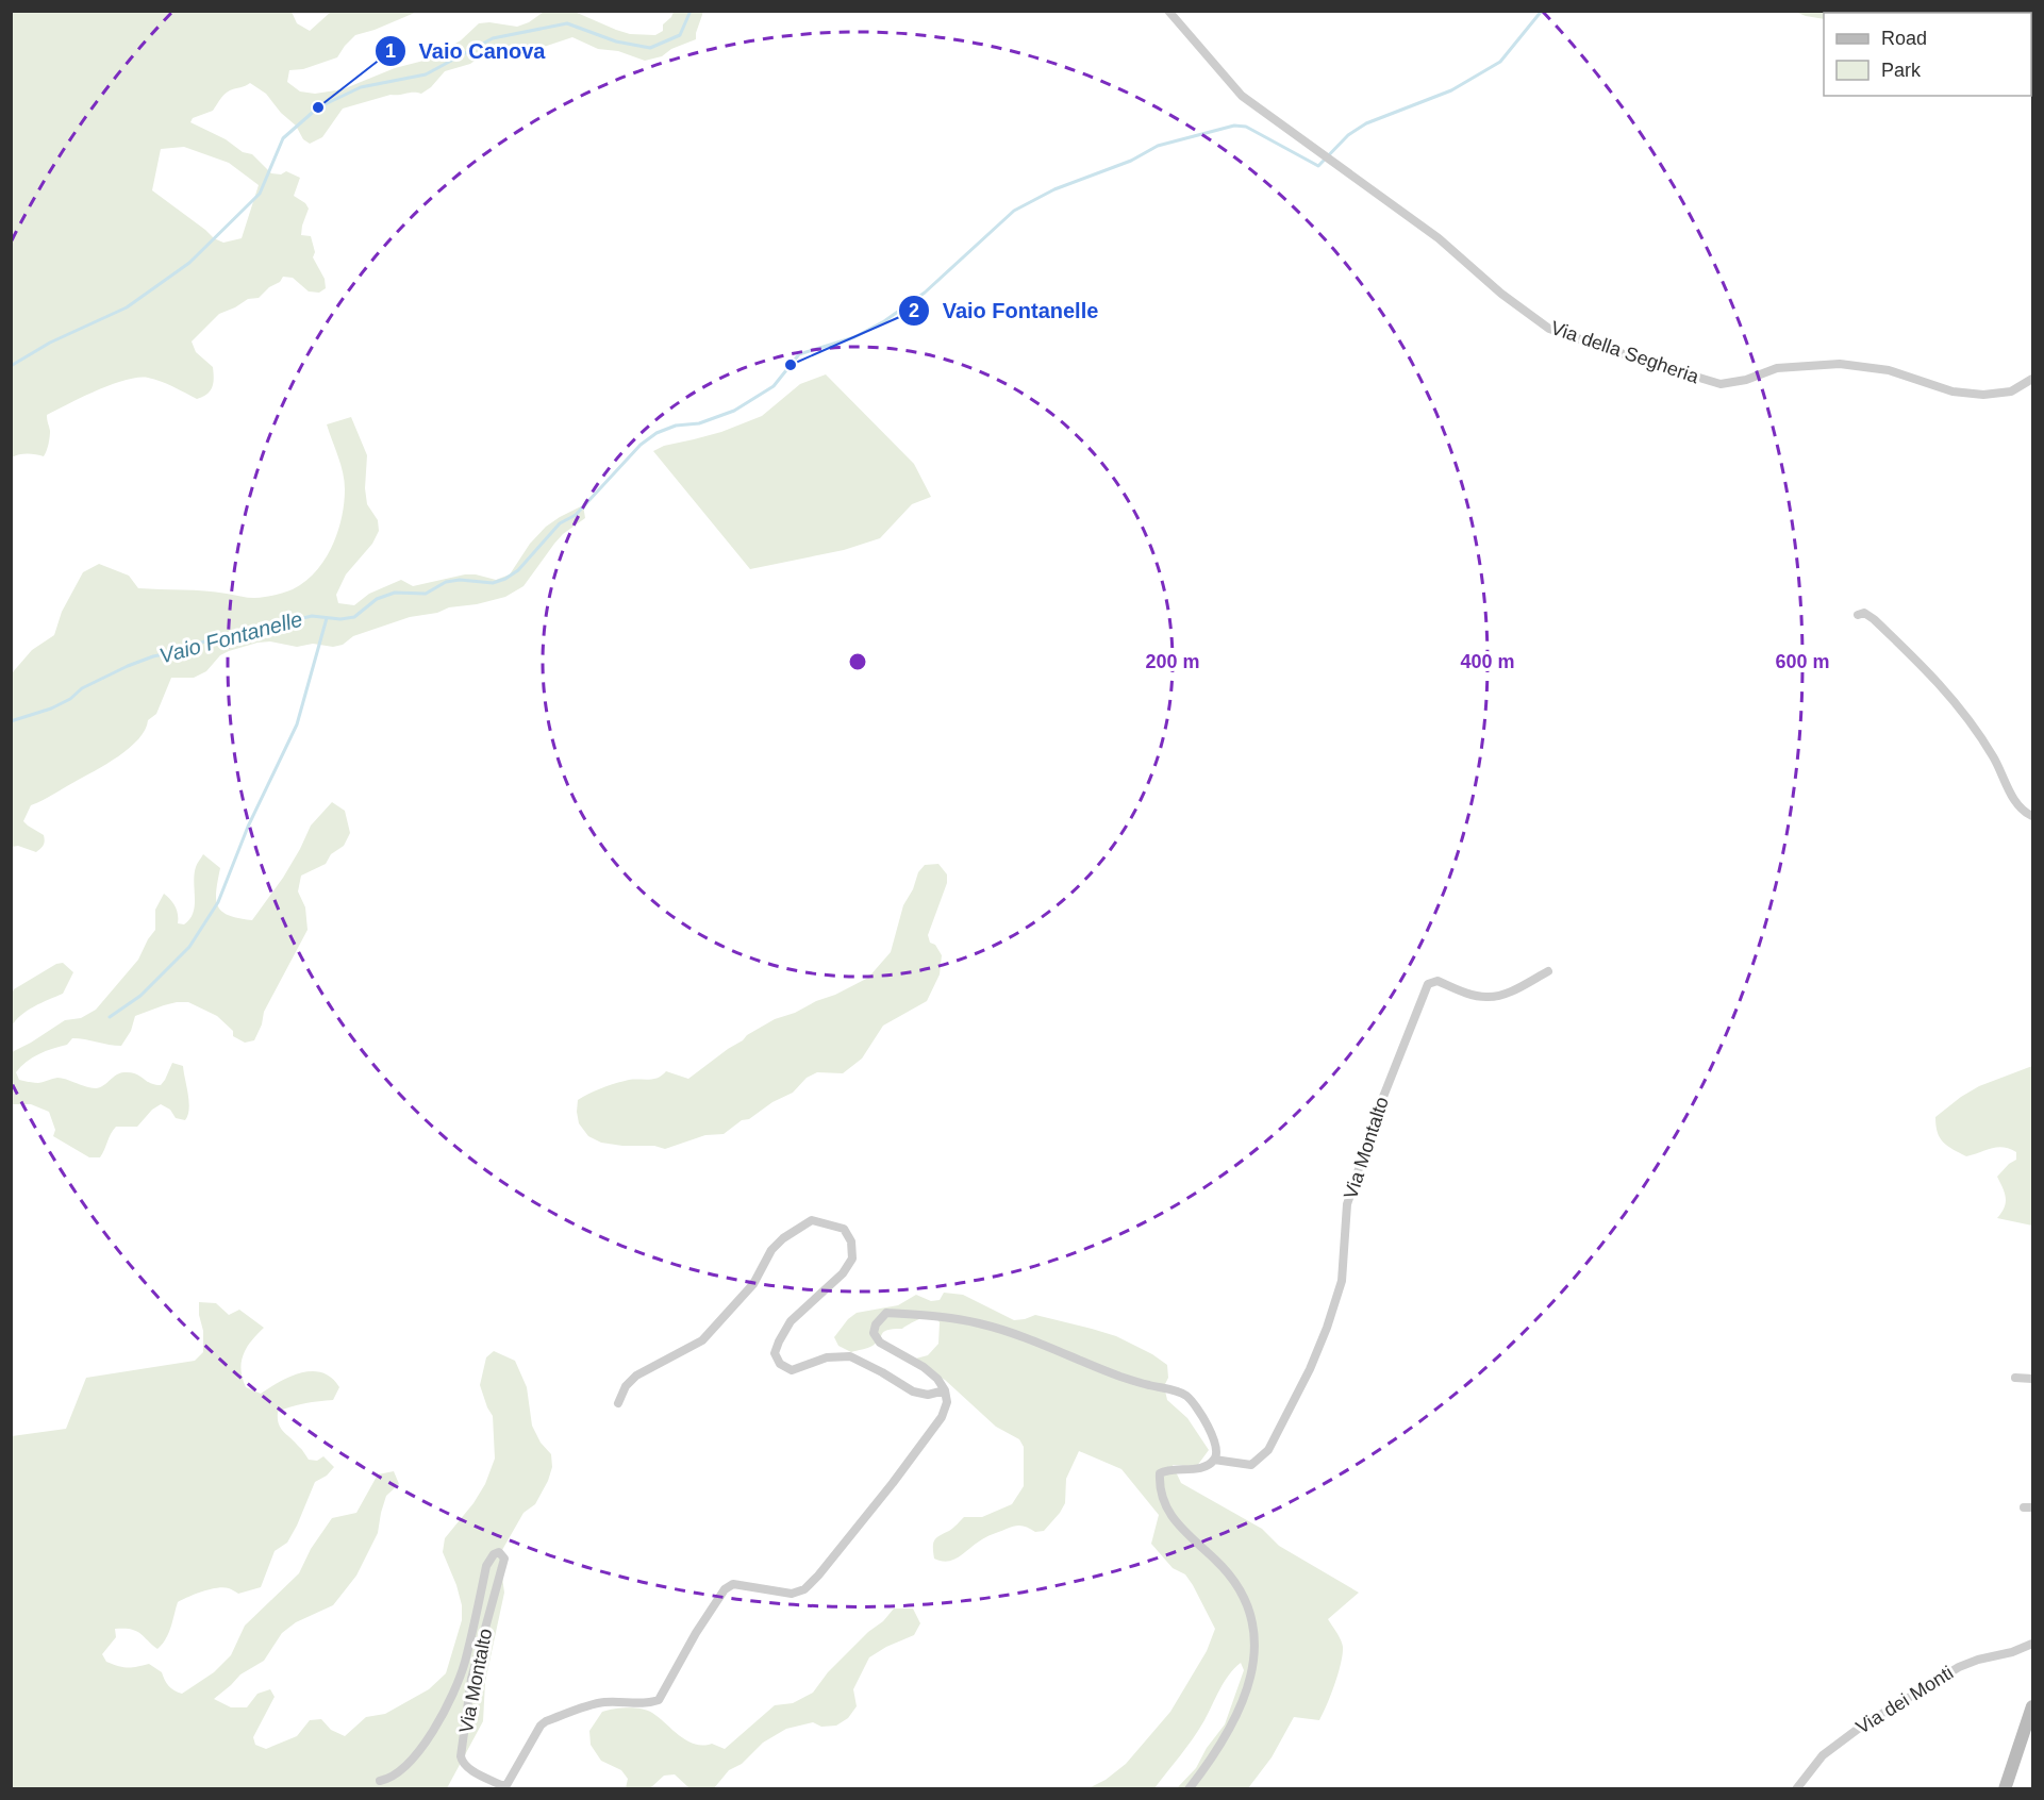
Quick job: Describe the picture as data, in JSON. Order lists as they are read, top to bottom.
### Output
{
  "streets": {
    "street": ["Via della Segheria", "Via Montalto", "Via dei Monti"]
  },
  "water": ["Vaio Fontanelle"],
  "places": ["Vaio Canova", "Vaio Fontanelle"],
  "legend": ["Road", "Park"],
  "rings": ["200 m", "400 m", "600 m"]
}
